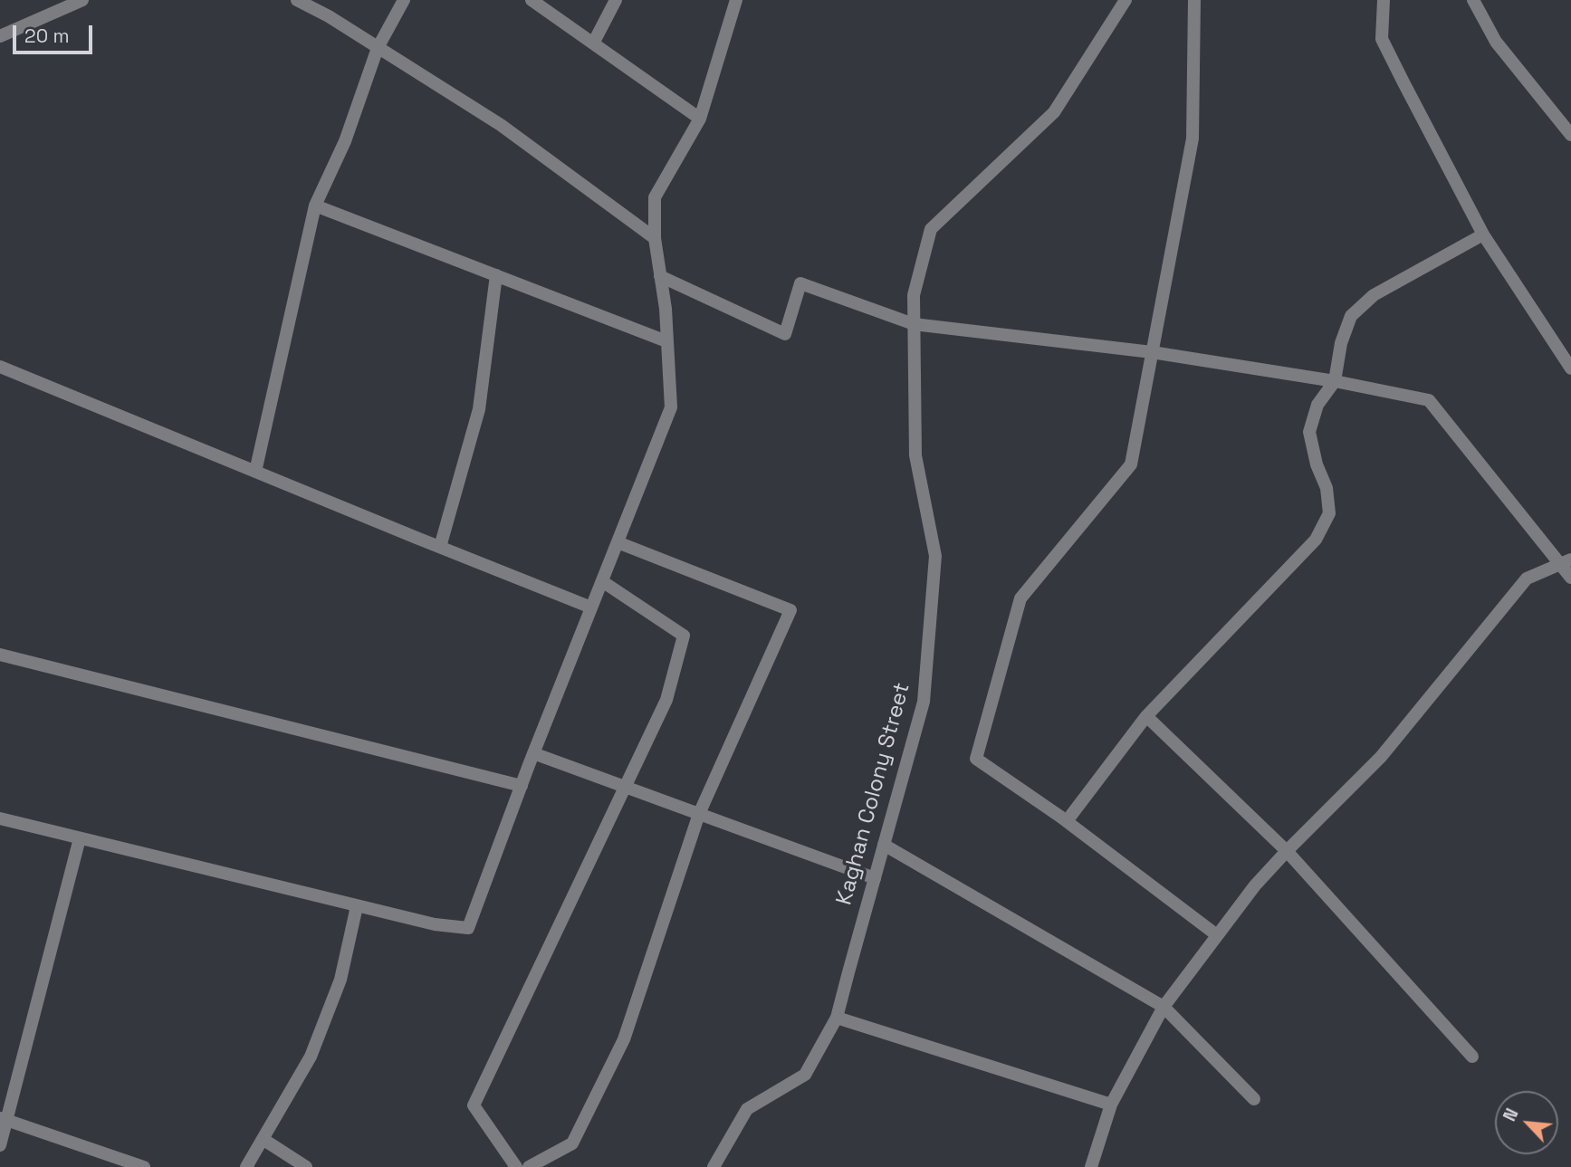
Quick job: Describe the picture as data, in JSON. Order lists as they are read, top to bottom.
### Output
{
  "streets": {
    "street": ["Kaghan Colony Street"]
  },
  "scale_bar": "20 m",
  "north": "top left"
}
